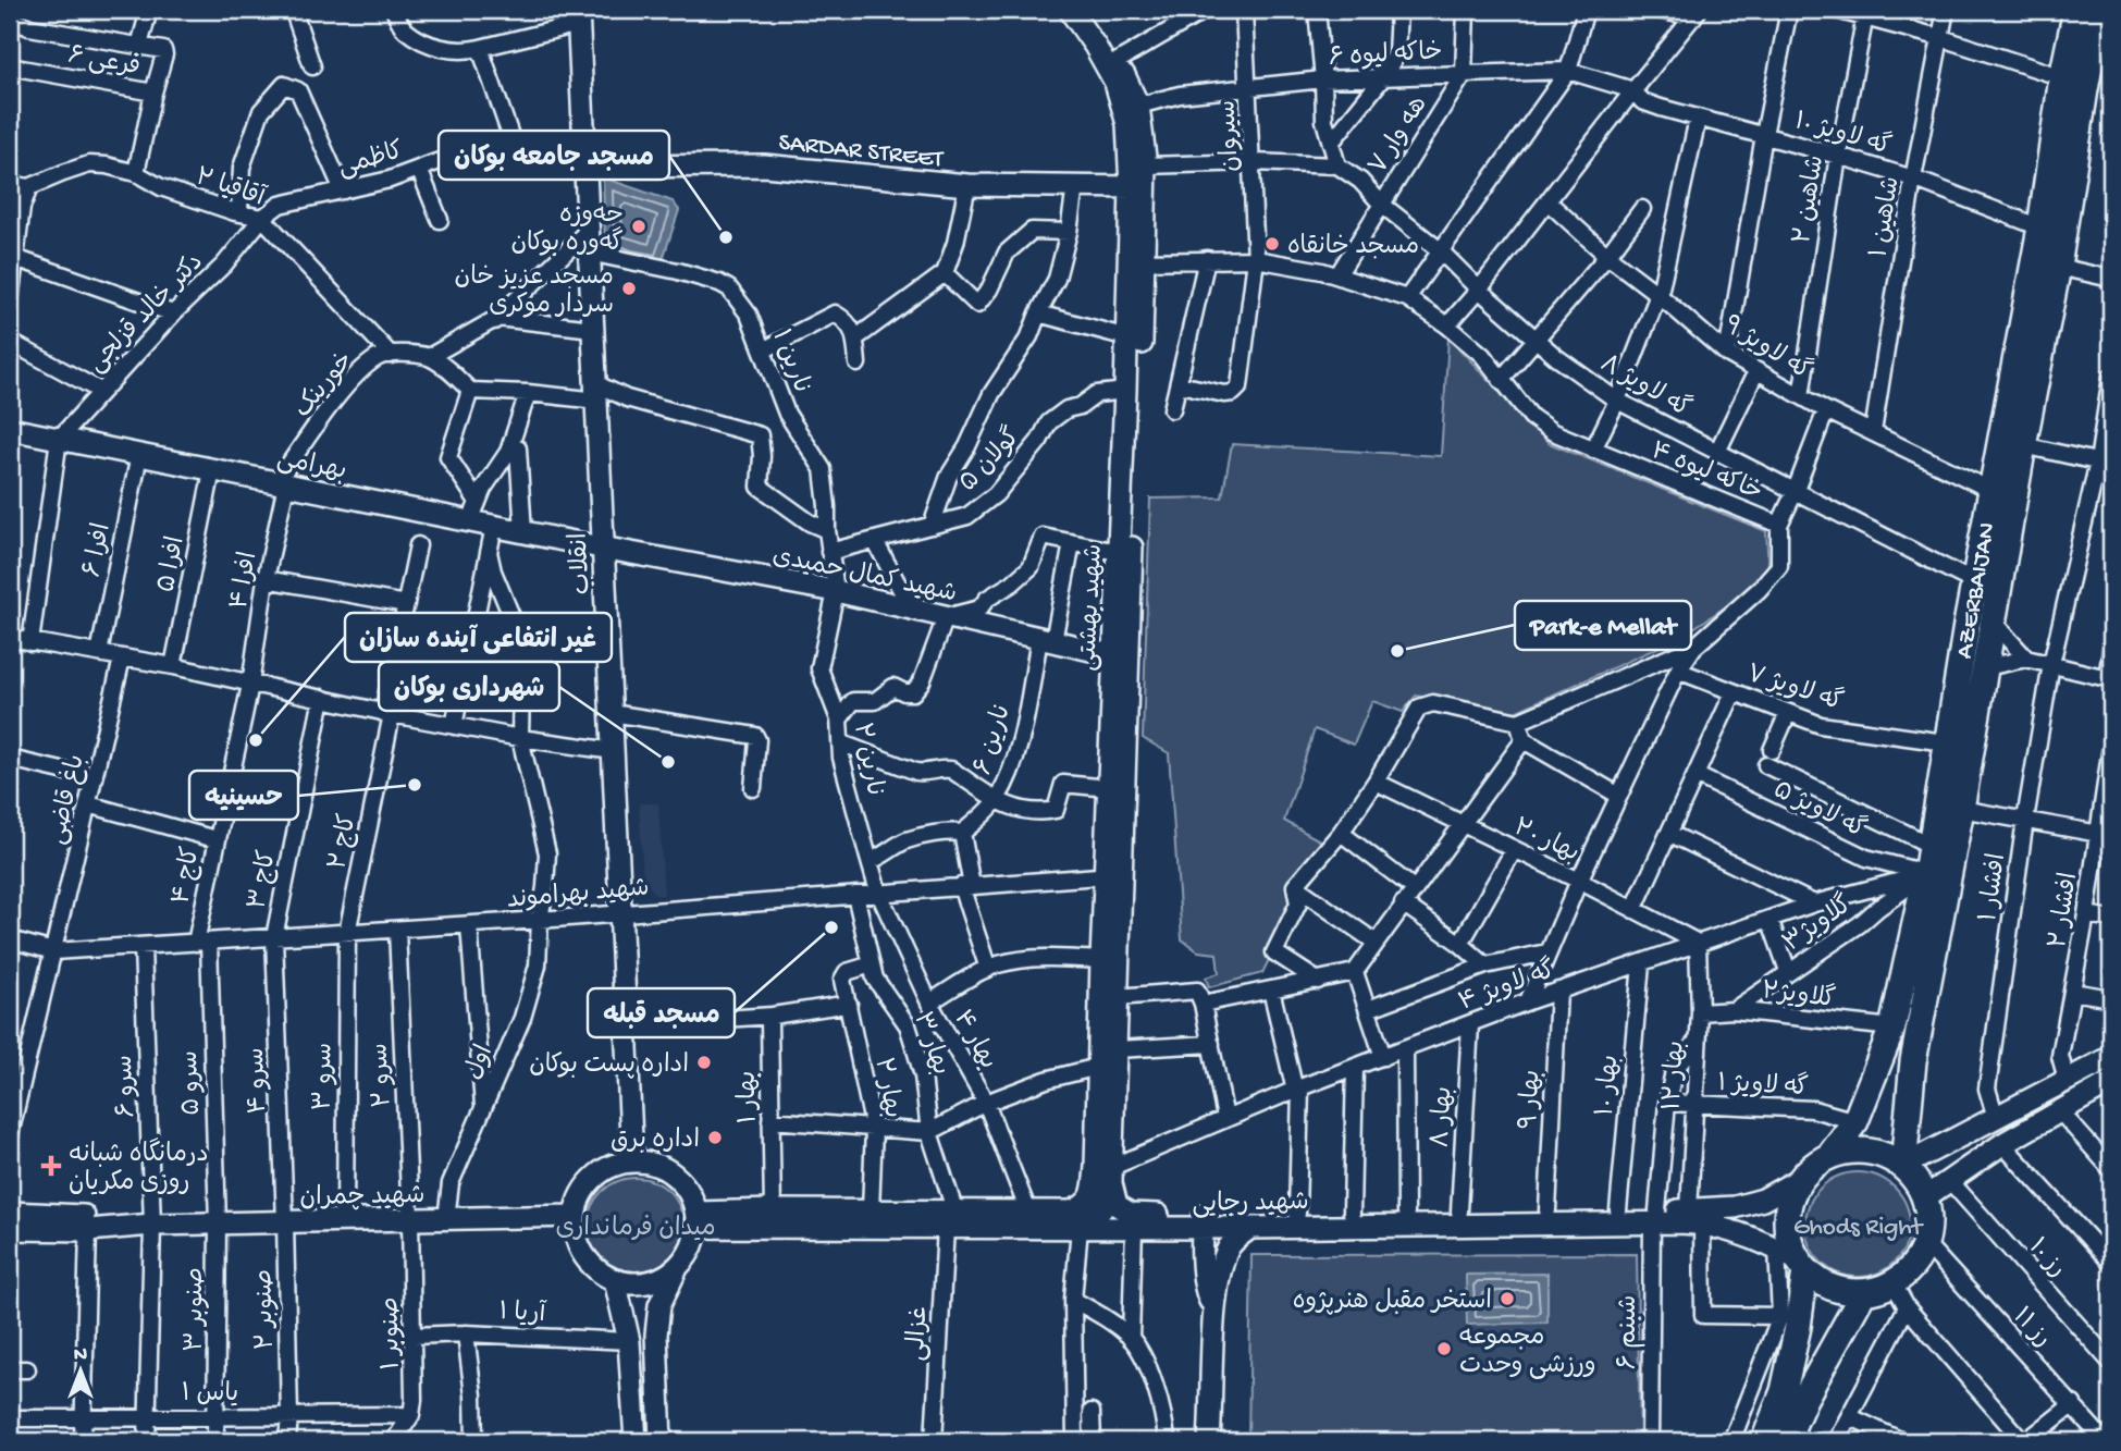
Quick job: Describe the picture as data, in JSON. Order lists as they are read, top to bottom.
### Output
{
  "streets": {
    "main road": [
      "SARDAR STREET",
      "بهرامی",
      "انقلاب",
      "شهید کمال حمیدی",
      "AZERBAIJAN",
      "شهید بهشتی",
      "شهید چمران",
      "شهید رجایی"
    ],
    "street": [
      "خاکه لیوه ۶",
      "فرعی ۶",
      "گه لاویژ ۱۰",
      "هه وار ۷",
      "سیروان",
      "کاظمی",
      "آقاقیا ۲",
      "شاهین ۲",
      "شاهین ۱",
      "دکتر خالد قزلجی",
      "گه لاویژ ۹",
      "نارین ۱",
      "خورینک",
      "گه لاویژ ۸",
      "گولان ۵",
      "خاکه لیوه ۴",
      "افرا ۶",
      "افرا ۵",
      "افرا ۴",
      "گه لاویژ ۷",
      "نارین ۶",
      "نارین ۲",
      "باغ قاضی",
      "گه لاویژ ۵",
      "بهار ۲۰",
      "کاج ۲",
      "کاج ۴",
      "کاج ۳",
      "افشار ۱",
      "شهید بهراموند",
      "افشار ۲",
      "گلاویژ۳",
      "گه لاویژ ۴",
      "گلاویژ۲",
      "بهار ۴",
      "بهار ۳",
      "اول",
      "سرو ۲",
      "بهار ۱۲",
      "سرو ۳",
      "سرو ۴",
      "سرو ۵",
      "گه لاویژ ۱",
      "بهار ۱۰",
      "سرو ۶",
      "بهار ۲",
      "بهار ۱",
      "بهار ۹",
      "بهار ۸",
      "رز ۱۰",
      "صنوبر ۳",
      "صنوبر ۲",
      "آریا ۱",
      "رز ۱۱",
      "شبنم ۶",
      "صنوبر ۱",
      "غزالی",
      "یاس ۱"
    ]
  },
  "crossings": [
    ["خاکه لیوه ۶", "گه لاویژ ۱۰"],
    ["خاکه لیوه ۶", "هه وار ۷"],
    ["خاکه لیوه ۶", "سیروان"],
    ["خاکه لیوه ۶", "شهید بهشتی"],
    ["فرعی ۶", "آقاقیا ۲"],
    ["گه لاویژ ۱۰", "شاهین ۲"],
    ["گه لاویژ ۱۰", "شاهین ۱"],
    ["گه لاویژ ۱۰", "AZERBAIJAN"],
    ["هه وار ۷", "گه لاویژ ۸"],
    ["هه وار ۷", "خاکه لیوه ۴"],
    ["سیروان", "خاکه لیوه ۴"],
    ["SARDAR STREET", "کاظمی"],
    ["SARDAR STREET", "انقلاب"],
    ["SARDAR STREET", "شهید بهشتی"],
    ["کاظمی", "آقاقیا ۲"],
    ["کاظمی", "دکتر خالد قزلجی"],
    ["کاظمی", "انقلاب"],
    ["آقاقیا ۲", "دکتر خالد قزلجی"],
    ["آقاقیا ۲", "خورینک"],
    ["شاهین ۲", "گه لاویژ ۹"],
    ["شاهین ۱", "گه لاویژ ۹"],
    ["دکتر خالد قزلجی", "بهرامی"],
    ["گه لاویژ ۹", "AZERBAIJAN"],
    ["نارین ۱", "گولان ۵"],
    ["نارین ۱", "انقلاب"],
    ["نارین ۱", "شهید کمال حمیدی"],
    ["نارین ۱", "نارین ۲"],
    ["خورینک", "بهرامی"],
    ["خورینک", "افرا ۴"],
    ["گه لاویژ ۸", "AZERBAIJAN"],
    ["گولان ۵", "شهید بهشتی"],
    ["بهرامی", "افرا ۶"],
    ["بهرامی", "افرا ۵"],
    ["بهرامی", "انقلاب"],
    ["بهرامی", "شهید کمال حمیدی"],
    ["بهرامی", "افرا ۴"],
    ["خاکه لیوه ۴", "شهید بهشتی"],
    ["انقلاب", "شهید کمال حمیدی"],
    ["انقلاب", "شهید بهراموند"],
    ["انقلاب", "شهید چمران"],
    ["انقلاب", "شهید رجایی"],
    ["شهید کمال حمیدی", "شهید بهشتی"],
    ["شهید کمال حمیدی", "نارین ۶"],
    ["شهید کمال حمیدی", "نارین ۲"],
    ["افرا ۴", "کاج ۴"],
    ["AZERBAIJAN", "گه لاویژ ۷"],
    ["AZERBAIJAN", "گه لاویژ ۵"],
    ["AZERBAIJAN", "گلاویژ۳"],
    ["AZERBAIJAN", "گه لاویژ ۴"],
    ["AZERBAIJAN", "گلاویژ۲"],
    ["AZERBAIJAN", "گه لاویژ ۱"],
    ["AZERBAIJAN", "شهید رجایی"],
    ["AZERBAIJAN", "رز ۱۱"],
    ["شهید بهشتی", "شهید بهراموند"],
    ["شهید بهشتی", "گه لاویژ ۴"],
    ["شهید بهشتی", "شهید رجایی"],
    ["نارین ۲", "شهید بهراموند"],
    ["نارین ۲", "بهار ۴"],
    ["باغ قاضی", "شهید بهراموند"],
    ["گه لاویژ ۵", "گلاویژ۳"],
    ["گه لاویژ ۵", "گه لاویژ ۴"],
    ["بهار ۲۰", "گه لاویژ ۴"],
    ["بهار ۲۰", "بهار ۱۲"],
    ["کاج ۲", "شهید بهراموند"],
    ["کاج ۲", "سرو ۳"],
    ["کاج ۴", "شهید بهراموند"],
    ["کاج ۴", "سرو ۵"],
    ["کاج ۳", "شهید بهراموند"],
    ["کاج ۳", "سرو ۴"],
    ["شهید بهراموند", "بهار ۴"],
    ["شهید بهراموند", "بهار ۳"],
    ["شهید بهراموند", "اول"],
    ["شهید بهراموند", "سرو ۲"],
    ["شهید بهراموند", "سرو ۳"],
    ["شهید بهراموند", "سرو ۴"],
    ["شهید بهراموند", "سرو ۵"],
    ["شهید بهراموند", "سرو ۶"],
    ["گلاویژ۳", "گه لاویژ ۴"],
    ["گلاویژ۳", "گلاویژ۲"],
    ["گه لاویژ ۴", "بهار ۱۲"],
    ["گه لاویژ ۴", "بهار ۱۰"],
    ["گه لاویژ ۴", "بهار ۹"],
    ["گه لاویژ ۴", "بهار ۸"],
    ["گه لاویژ ۴", "شهید رجایی"],
    ["گلاویژ۲", "بهار ۱۲"],
    ["بهار ۴", "شهید رجایی"],
    ["بهار ۳", "بهار ۲"],
    ["بهار ۳", "شهید رجایی"],
    ["بهار ۳", "غزالی"],
    ["اول", "شهید چمران"],
    ["سرو ۲", "شهید چمران"],
    ["سرو ۲", "صنوبر ۱"],
    ["بهار ۱۲", "گه لاویژ ۱"],
    ["بهار ۱۲", "شهید رجایی"],
    ["بهار ۱۲", "شبنم ۶"],
    ["سرو ۳", "شهید چمران"],
    ["سرو ۴", "شهید چمران"],
    ["سرو ۴", "صنوبر ۲"],
    ["سرو ۵", "شهید چمران"],
    ["سرو ۵", "صنوبر ۳"],
    ["گه لاویژ ۱", "شبنم ۶"],
    ["بهار ۱۰", "شهید رجایی"],
    ["سرو ۶", "شهید چمران"],
    ["سرو ۶", "یاس ۱"],
    ["بهار ۲", "شهید رجایی"],
    ["بهار ۱", "شهید رجایی"],
    ["بهار ۹", "شهید رجایی"],
    ["بهار ۸", "شهید رجایی"],
    ["شهید چمران", "شهید رجایی"],
    ["شهید چمران", "صنوبر ۳"],
    ["شهید چمران", "صنوبر ۲"],
    ["شهید چمران", "صنوبر ۱"],
    ["شهید رجایی", "رز ۱۱"],
    ["شهید رجایی", "شبنم ۶"],
    ["شهید رجایی", "غزالی"],
    ["صنوبر ۳", "یاس ۱"],
    ["صنوبر ۲", "یاس ۱"],
    ["آریا ۱", "صنوبر ۱"],
    ["صنوبر ۱", "یاس ۱"]
  ],
  "parks": ["Ghods Right", "میدان فرمانداری"],
  "places": {
    "other": [
      "حه‌وزه گه‌وره بوکان",
      "مسجد جامعه بوکان",
      "مسجد خانقاه",
      "مسجد عزیز خان سردار موکری",
      "Park-e Mellat",
      "غیر انتفاعی آینده سازان",
      "شهرداری بوکان",
      "حسینیه",
      "مسجد قبله",
      "اداره پست بوکان",
      "اداره برق",
      "استخر مقبل هنرپژوه",
      "مجموعه ورزشی وحدت"
    ],
    "health": ["درمانگاه شبانه روزی مکریان"]
  },
  "north": "top"
}
